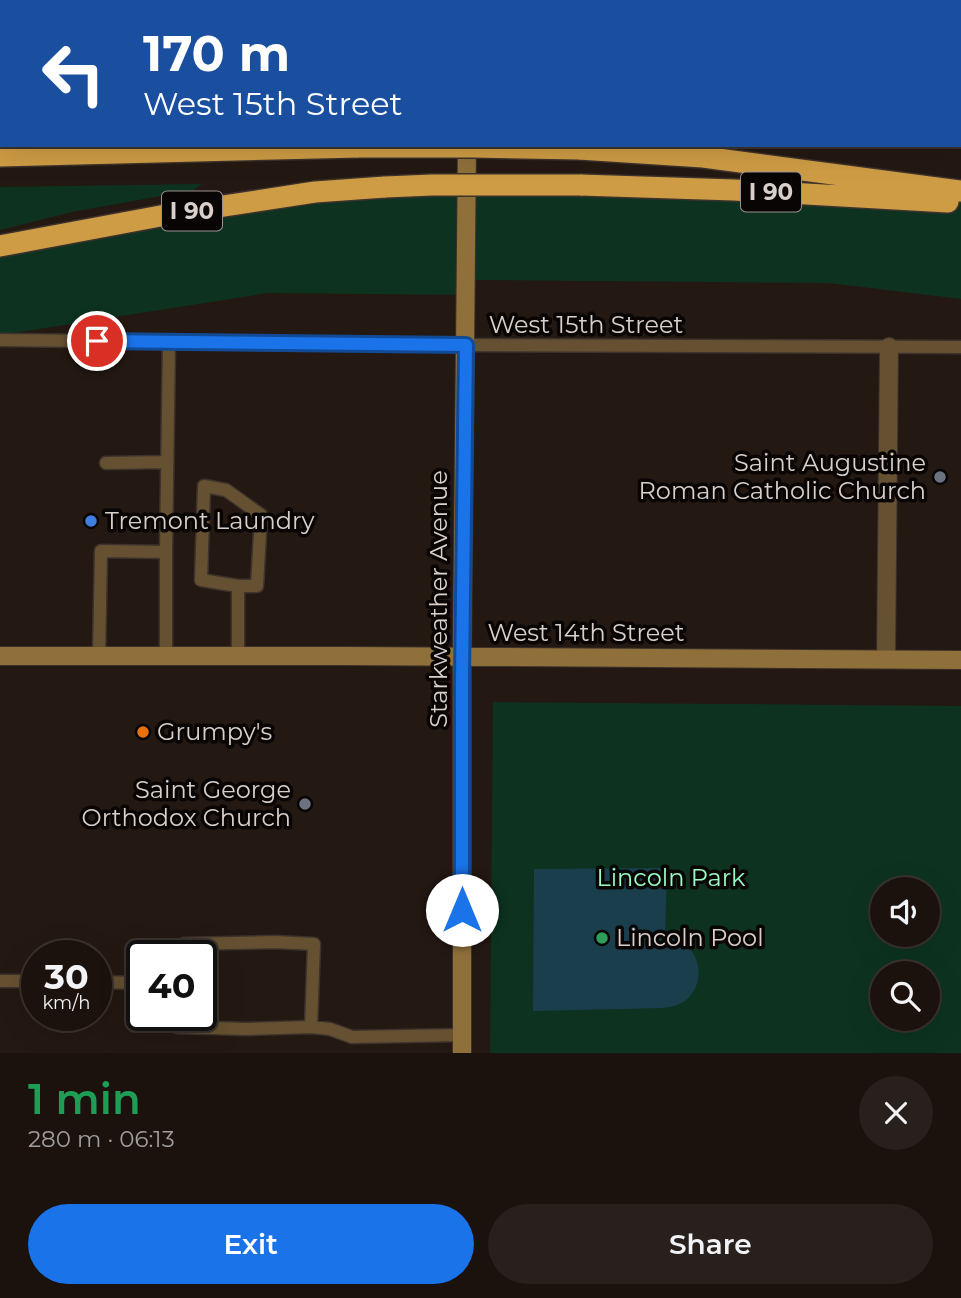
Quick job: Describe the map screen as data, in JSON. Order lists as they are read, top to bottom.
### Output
{
  "streets": {
    "highway": ["I 90"],
    "street": ["Starkweather Avenue", "West 14th Street"],
    "lane": ["West 15th Street"]
  },
  "crossings": [
    ["West 15th Street", "Starkweather Avenue"],
    ["Starkweather Avenue", "West 14th Street"]
  ],
  "parks": ["Lincoln Park"],
  "places": [
    "Saint Augustine Roman Catholic Church",
    "Tremont Laundry",
    "Grumpy's",
    "Saint George Orthodox Church",
    "Lincoln Pool"
  ],
  "page": {
    "turn": ["170 m", "West 15th Street"],
    "speed": "30 km/h",
    "limit": "40",
    "heading": ["1 min", "280 m · 06:13"],
    "buttons": ["Exit", "Share"]
  }
}
